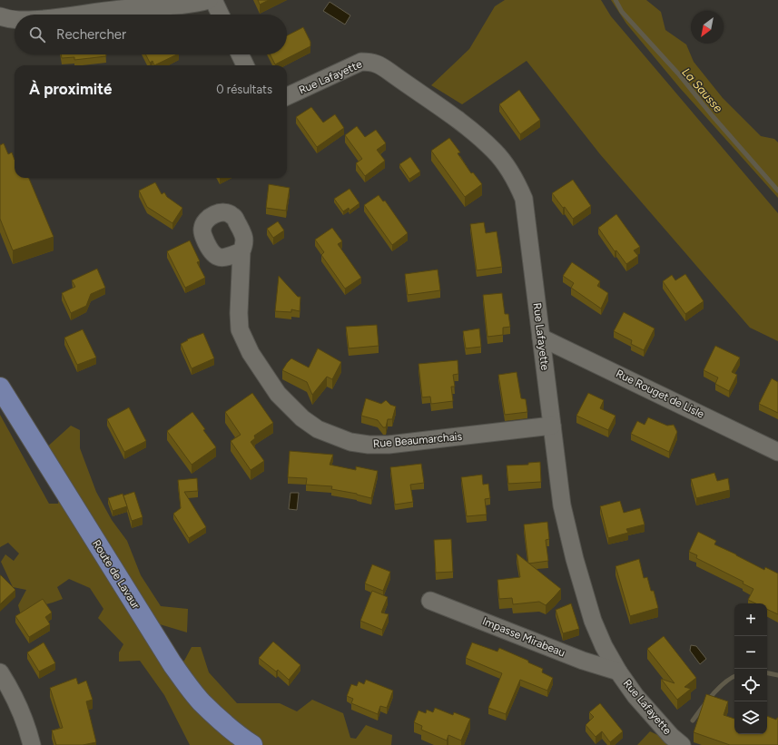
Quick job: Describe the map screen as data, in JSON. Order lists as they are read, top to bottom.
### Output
{
  "streets": {
    "main road": ["Route de Lavaur"],
    "street": [
      "Rue Lafayette",
      "Rue Rouget de Lisle",
      "Rue Beaumarchais",
      "Impasse Mirabeau"
    ]
  },
  "crossings": [
    ["Rue Lafayette", "Rue Rouget de Lisle"],
    ["Rue Lafayette", "Rue Beaumarchais"],
    ["Rue Lafayette", "Impasse Mirabeau"]
  ],
  "water": ["La Sausse"],
  "north": "bottom left",
  "page": {
    "search": "Rechercher",
    "heading": ["À proximité", "0 résultats"],
    "map_buttons": ["+", "−"]
  }
}
